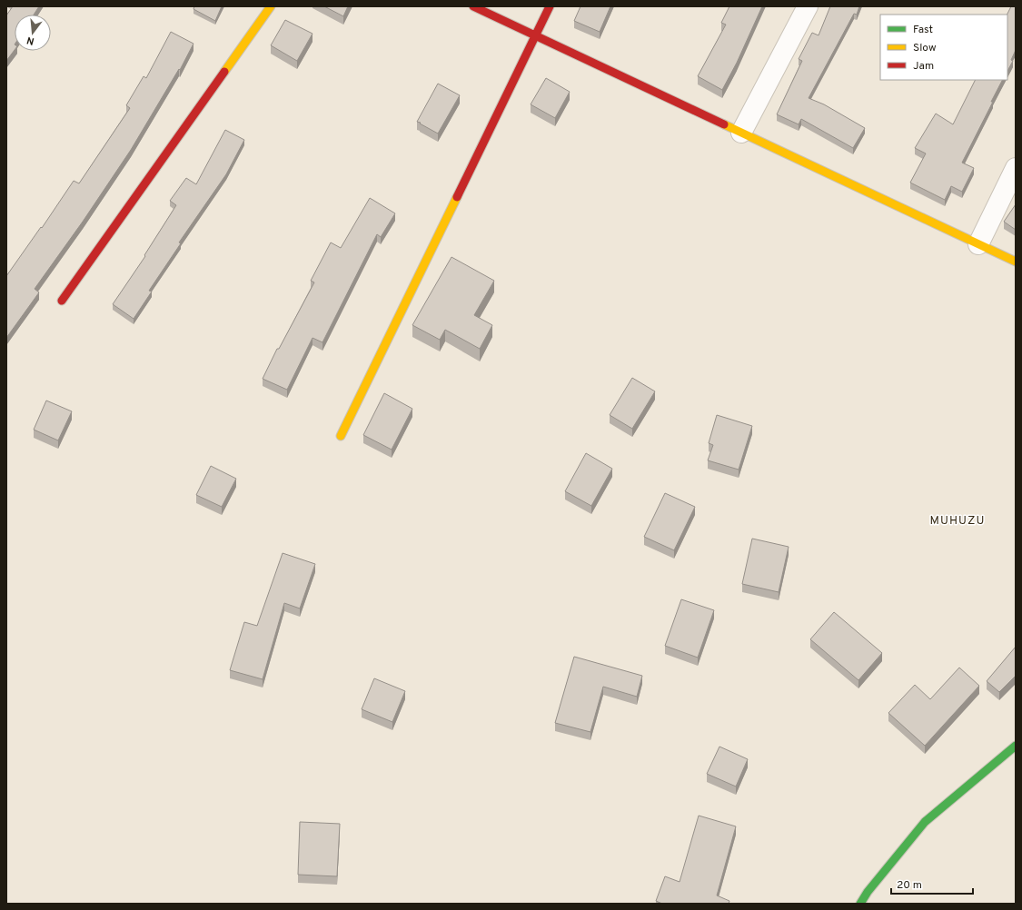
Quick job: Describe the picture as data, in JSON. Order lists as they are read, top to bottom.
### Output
{
  "districts": ["MUHUZU"],
  "legend": ["Fast", "Slow", "Jam"],
  "scale_bar": "20 m",
  "north": "bottom"
}
